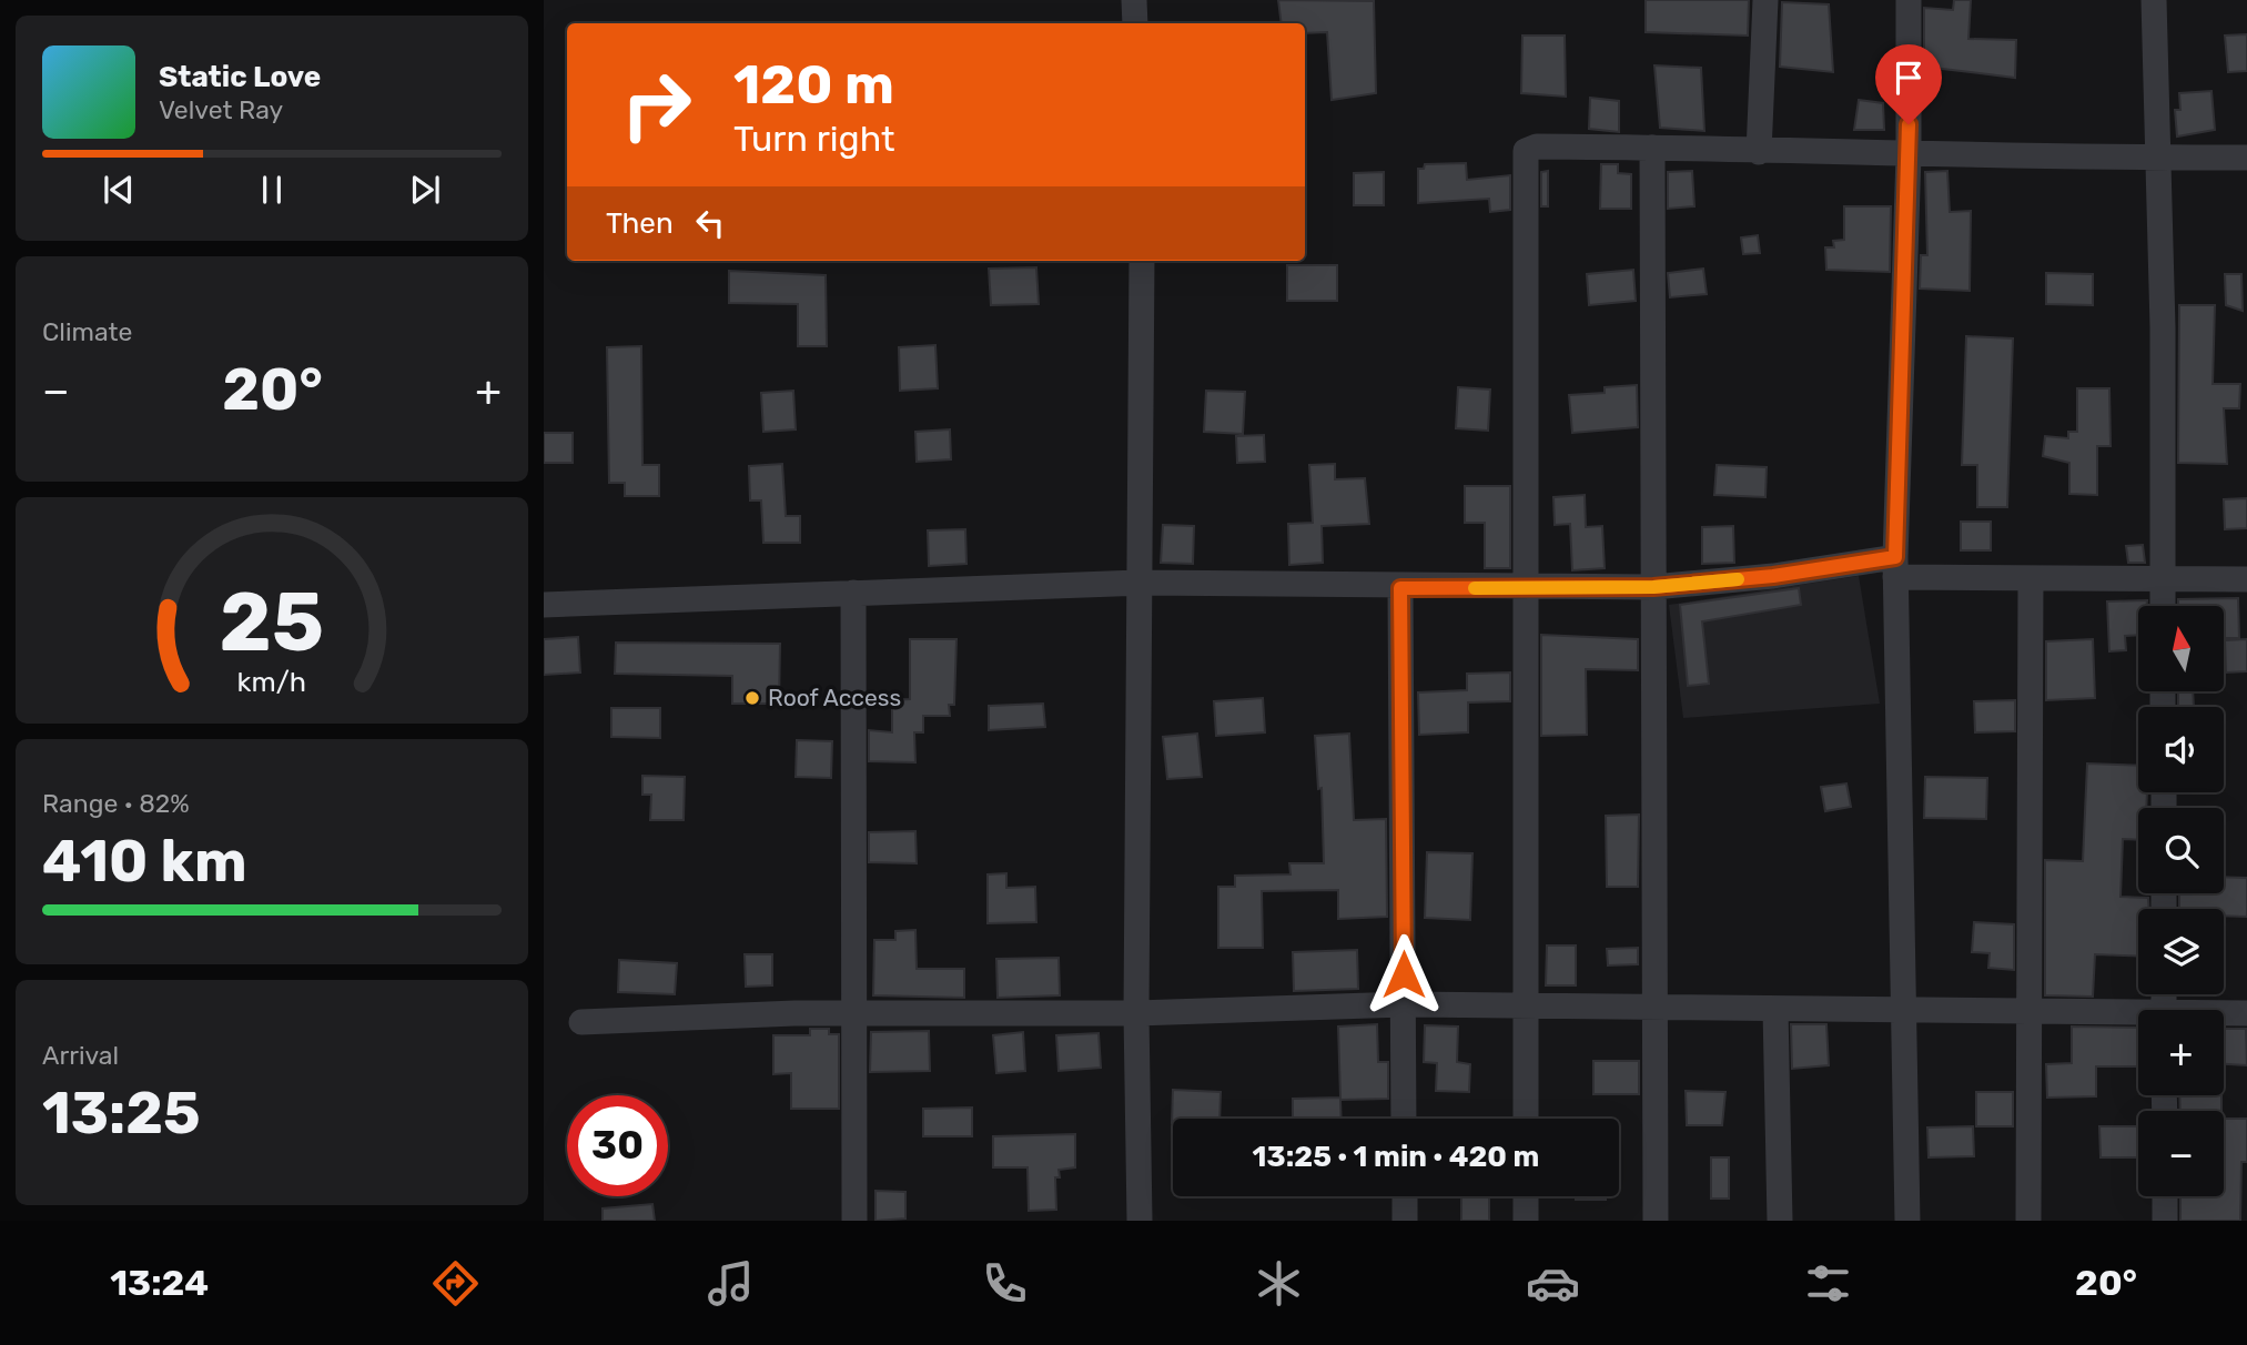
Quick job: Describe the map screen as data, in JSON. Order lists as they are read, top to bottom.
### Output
{
  "places": ["Roof Access"],
  "north": "top",
  "page": {
    "turn": ["120 m", "Turn right"],
    "song": ["Static Love", "Velvet Ray"],
    "then": "Then",
    "tile": [
      "Climate",
      ["Range · 82%", "410 km"],
      ["Arrival", "13:25"]
    ],
    "heat": ["−", "20°", "+"],
    "map_buttons": ["+", "−"],
    "limit": "30",
    "trip": "13:25 · 1 min · 420 m",
    "tabs": ["13:24", "20°"],
    "gauge": ["25", "km/h"]
  }
}
